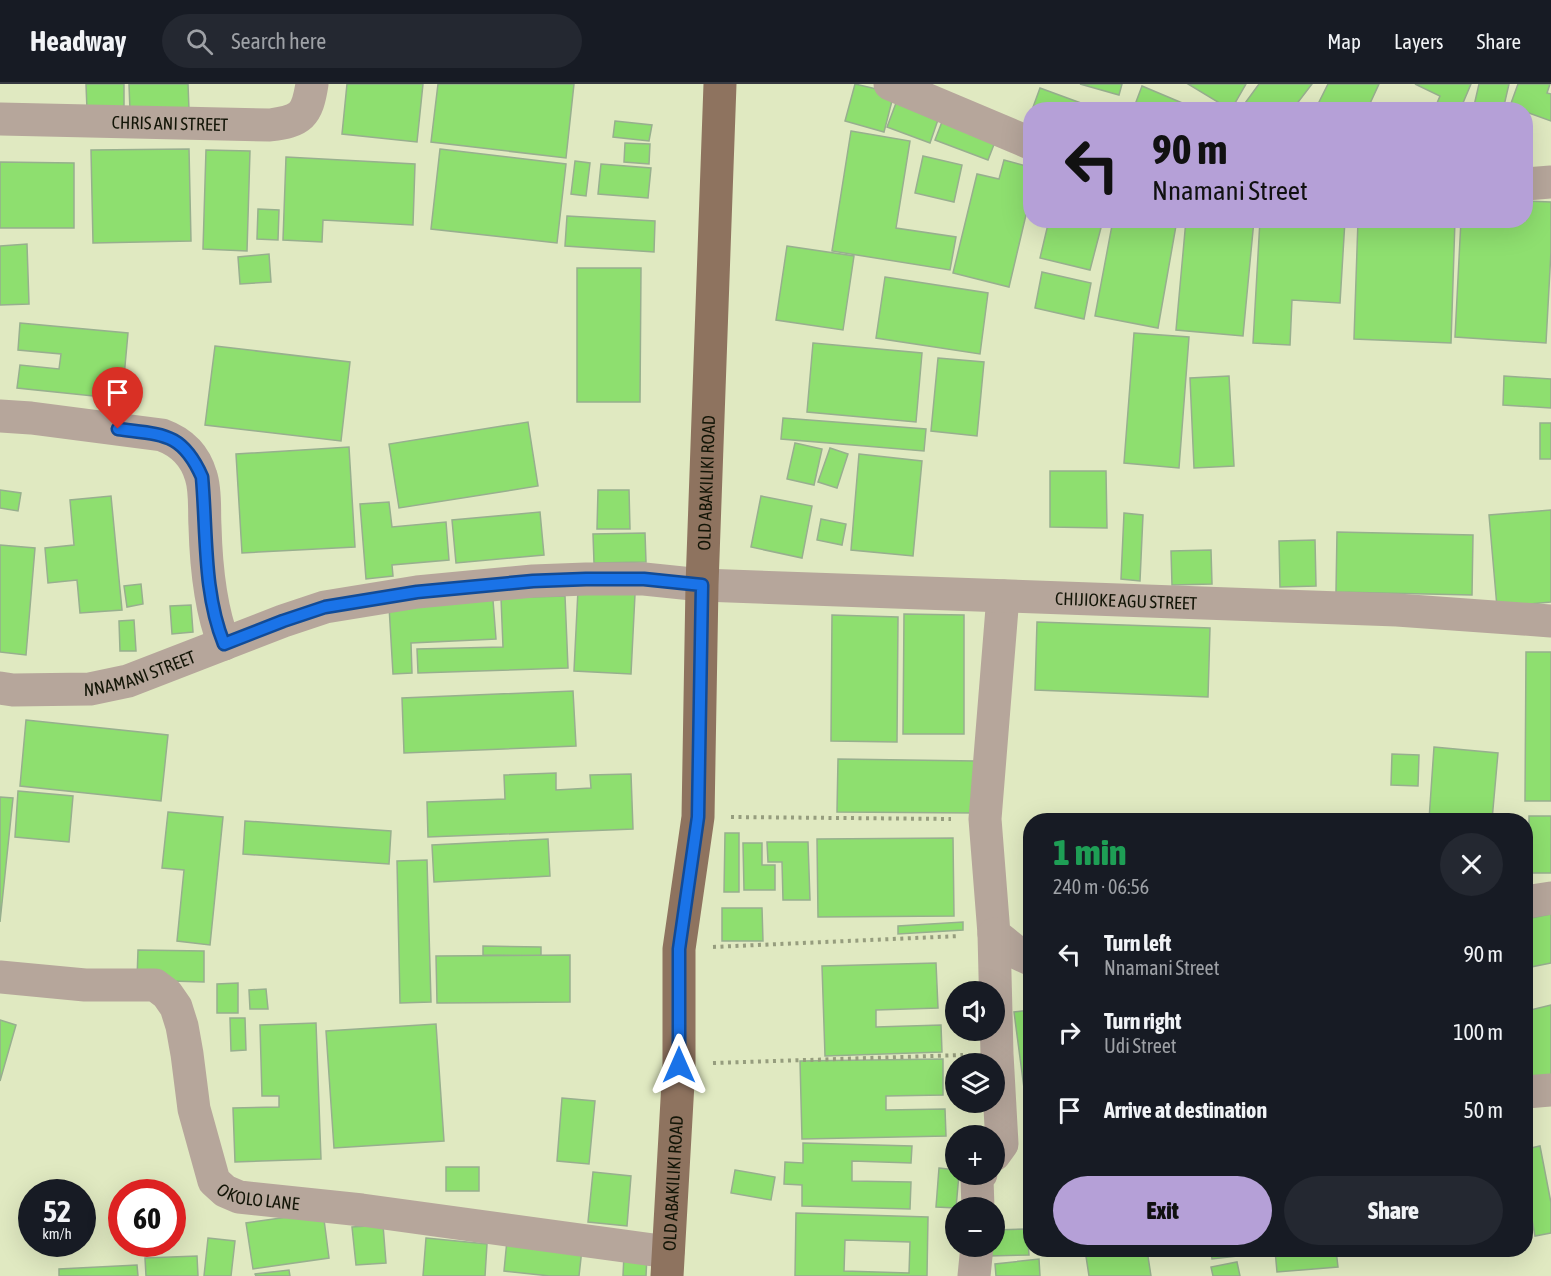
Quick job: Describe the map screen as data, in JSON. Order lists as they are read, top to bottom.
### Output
{
  "streets": {
    "main road": ["OLD ABAKILIKI ROAD"],
    "street": [
      "CHRIS ANI STREET",
      "CHIJIOKE AGU STREET",
      "NNAMANI STREET",
      "OKOLO LANE"
    ]
  },
  "crossings": [
    ["OLD ABAKILIKI ROAD", "CHIJIOKE AGU STREET"],
    ["OLD ABAKILIKI ROAD", "NNAMANI STREET"],
    ["OLD ABAKILIKI ROAD", "OKOLO LANE"],
    ["CHIJIOKE AGU STREET", "NNAMANI STREET"]
  ],
  "page": {
    "header": "Headway",
    "search": "Search here",
    "nav": ["Map", "Layers", "Share"],
    "turn": ["90 m", "Nnamani Street"],
    "heading": ["1 min", "240 m · 06:56"],
    "list": [
      {
        "name": "Turn left",
        "note": "Nnamani Street",
        "value": "90 m"
      },
      {
        "name": "Turn right",
        "note": "Udi Street",
        "value": "100 m"
      },
      {
        "name": "Arrive at destination",
        "value": "50 m"
      }
    ],
    "map_buttons": ["+", "−"],
    "buttons": ["Exit", "Share"],
    "speed": "52 km/h",
    "limit": "60"
  }
}
